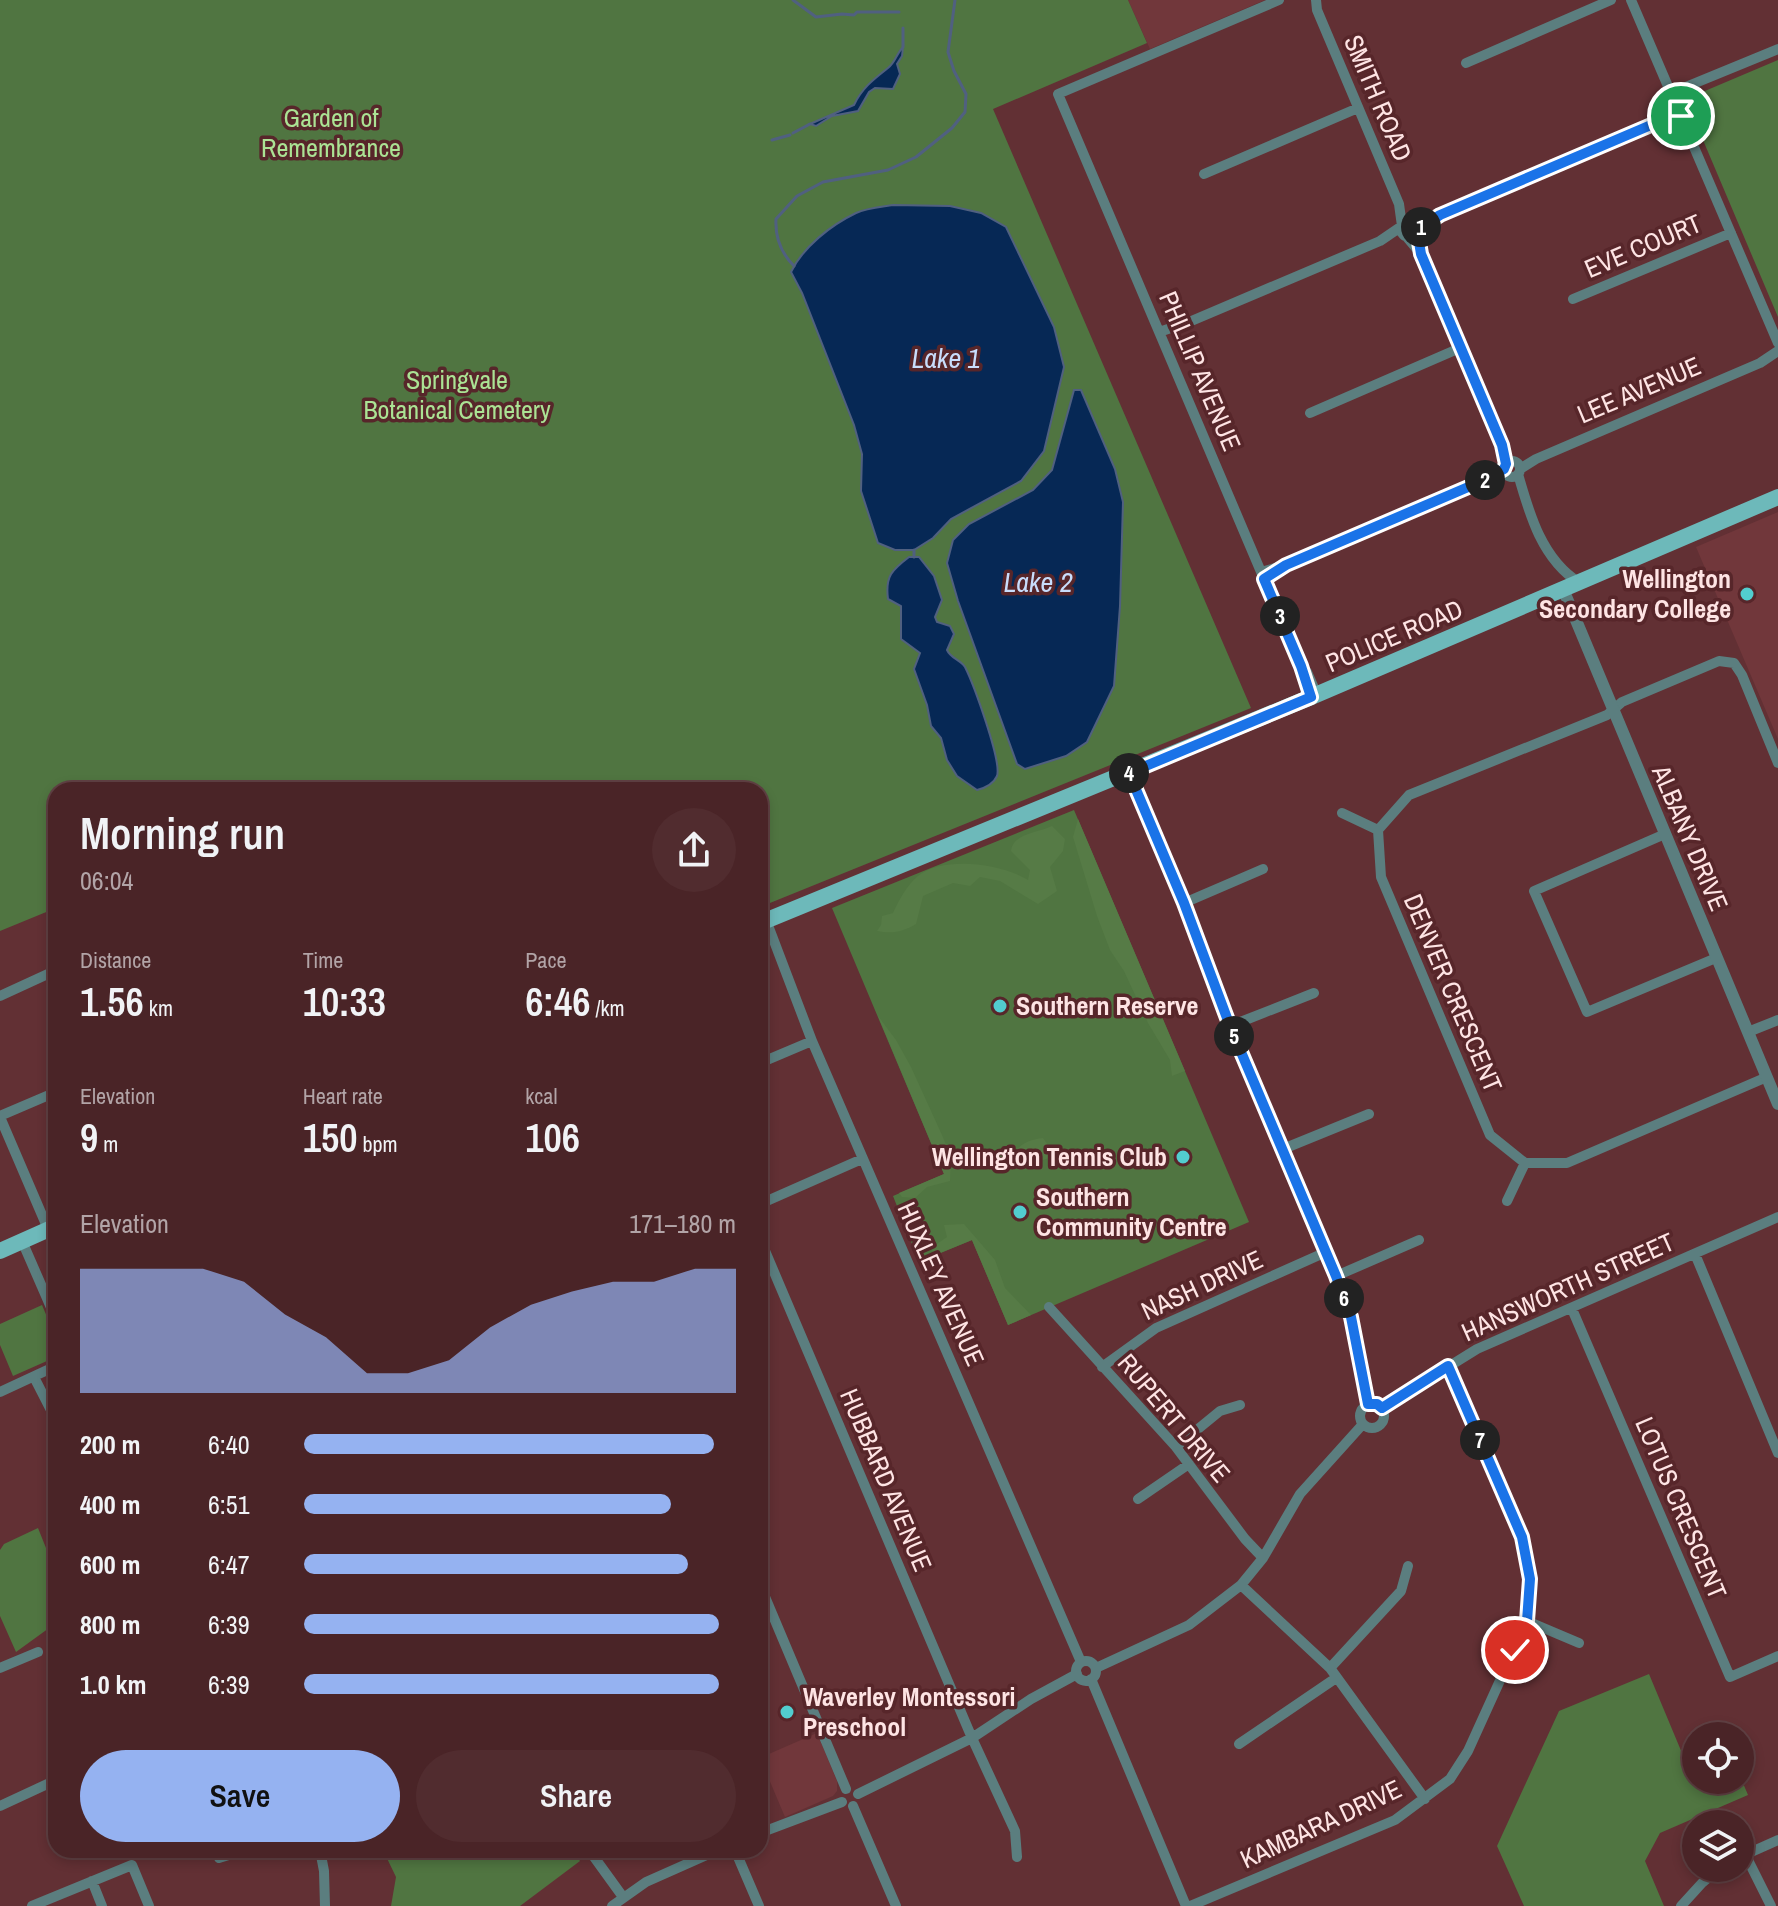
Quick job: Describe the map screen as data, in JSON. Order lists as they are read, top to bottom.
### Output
{
  "streets": {
    "main road": ["POLICE ROAD"],
    "street": [
      "SMITH ROAD",
      "EVE COURT",
      "PHILLIP AVENUE",
      "LEE AVENUE",
      "ALBANY DRIVE",
      "DENVER CRESCENT",
      "HUXLEY AVENUE",
      "NASH DRIVE",
      "HANSWORTH STREET",
      "RUPERT DRIVE",
      "HUBBARD AVENUE",
      "LOTUS CRESCENT",
      "KAMBARA DRIVE"
    ]
  },
  "crossings": [
    ["PHILLIP AVENUE", "LEE AVENUE"],
    ["PHILLIP AVENUE", "POLICE ROAD"],
    ["POLICE ROAD", "ALBANY DRIVE"],
    ["NASH DRIVE", "RUPERT DRIVE"],
    ["HANSWORTH STREET", "LOTUS CRESCENT"],
    ["HANSWORTH STREET", "KAMBARA DRIVE"]
  ],
  "water": ["Lake 1", "Lake 2"],
  "parks": ["Garden of Remembrance", "Springvale Botanical Cemetery"],
  "places": [
    "Wellington Secondary College",
    "Southern Reserve",
    "Wellington Tennis Club",
    "Southern Community Centre",
    "Waverley Montessori Preschool"
  ],
  "page": {
    "pins": [
      "1",
      "2",
      "3",
      "4",
      "5",
      "6",
      "7"
    ],
    "heading": ["Morning run", "06:04"],
    "stats": [
      ["Distance", "1.56 km"],
      ["Time", "10:33"],
      ["Pace", "6:46 /km"],
      ["Elevation", "9 m"],
      ["Heart rate", "150 bpm"],
      ["kcal", "106"]
    ],
    "chart": ["Elevation", "171–180 m"],
    "list": [
      {
        "name": "200 m",
        "note": "6:40"
      },
      {
        "name": "400 m",
        "note": "6:51"
      },
      {
        "name": "600 m",
        "note": "6:47"
      },
      {
        "name": "800 m",
        "note": "6:39"
      },
      {
        "name": "1.0 km",
        "note": "6:39"
      }
    ],
    "buttons": ["Save", "Share"]
  }
}
